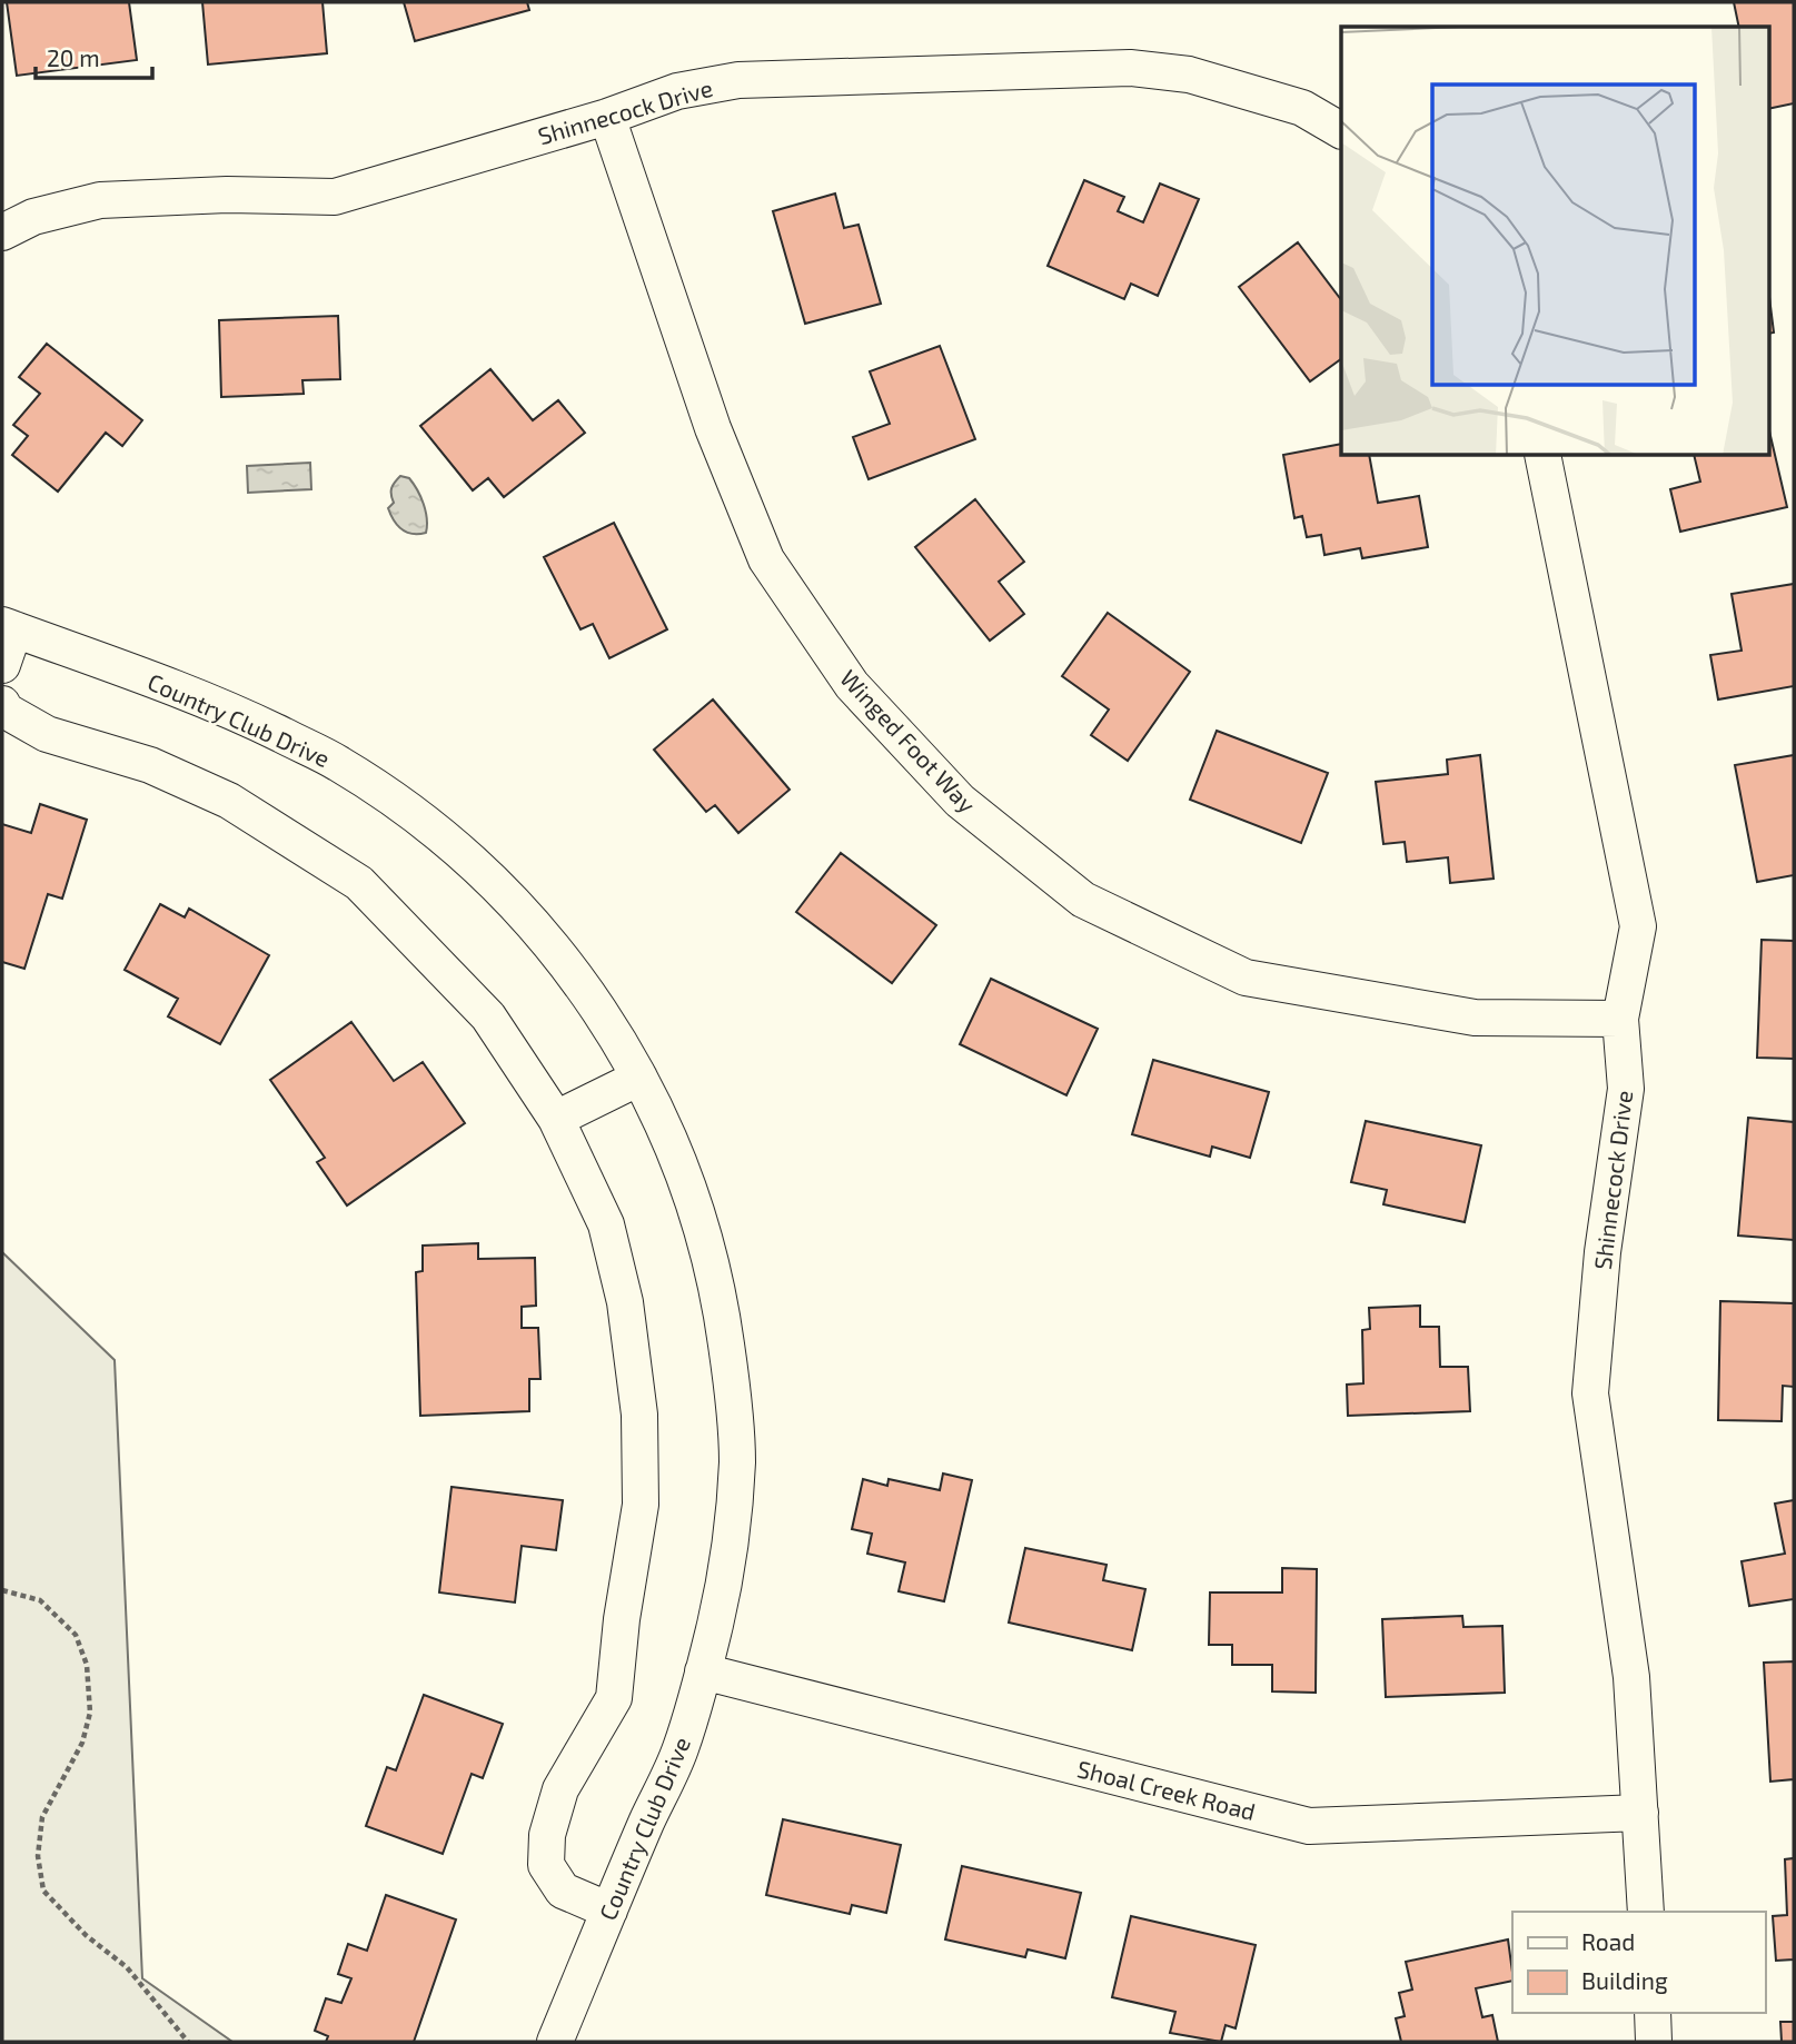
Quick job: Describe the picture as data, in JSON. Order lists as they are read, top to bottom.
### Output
{
  "streets": {
    "street": [
      "Shinnecock Drive",
      "Country Club Drive",
      "Winged Foot Way",
      "Shoal Creek Road"
    ]
  },
  "crossings": [
    ["Shinnecock Drive", "Winged Foot Way"],
    ["Shinnecock Drive", "Shoal Creek Road"],
    ["Country Club Drive", "Shoal Creek Road"]
  ],
  "legend": ["Road", "Building"],
  "scale_bar": "20 m"
}
